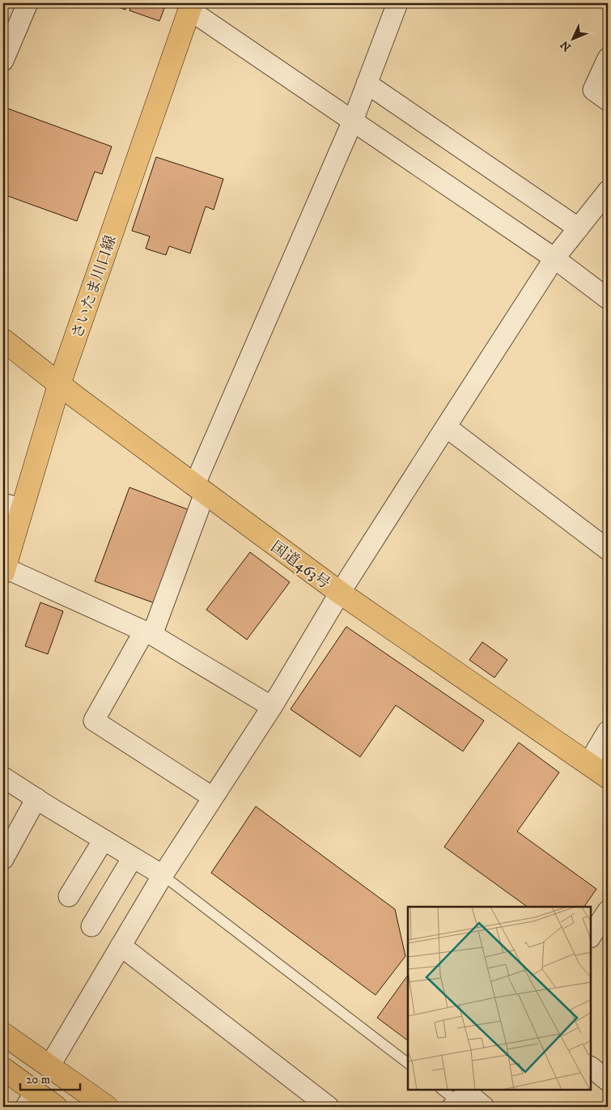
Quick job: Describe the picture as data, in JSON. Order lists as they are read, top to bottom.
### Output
{
  "streets": {
    "main road": ["さいたま川口線", "国道463号"]
  },
  "crossings": [
    ["さいたま川口線", "国道463号"]
  ],
  "scale_bar": "20 m",
  "north": "bottom left"
}
